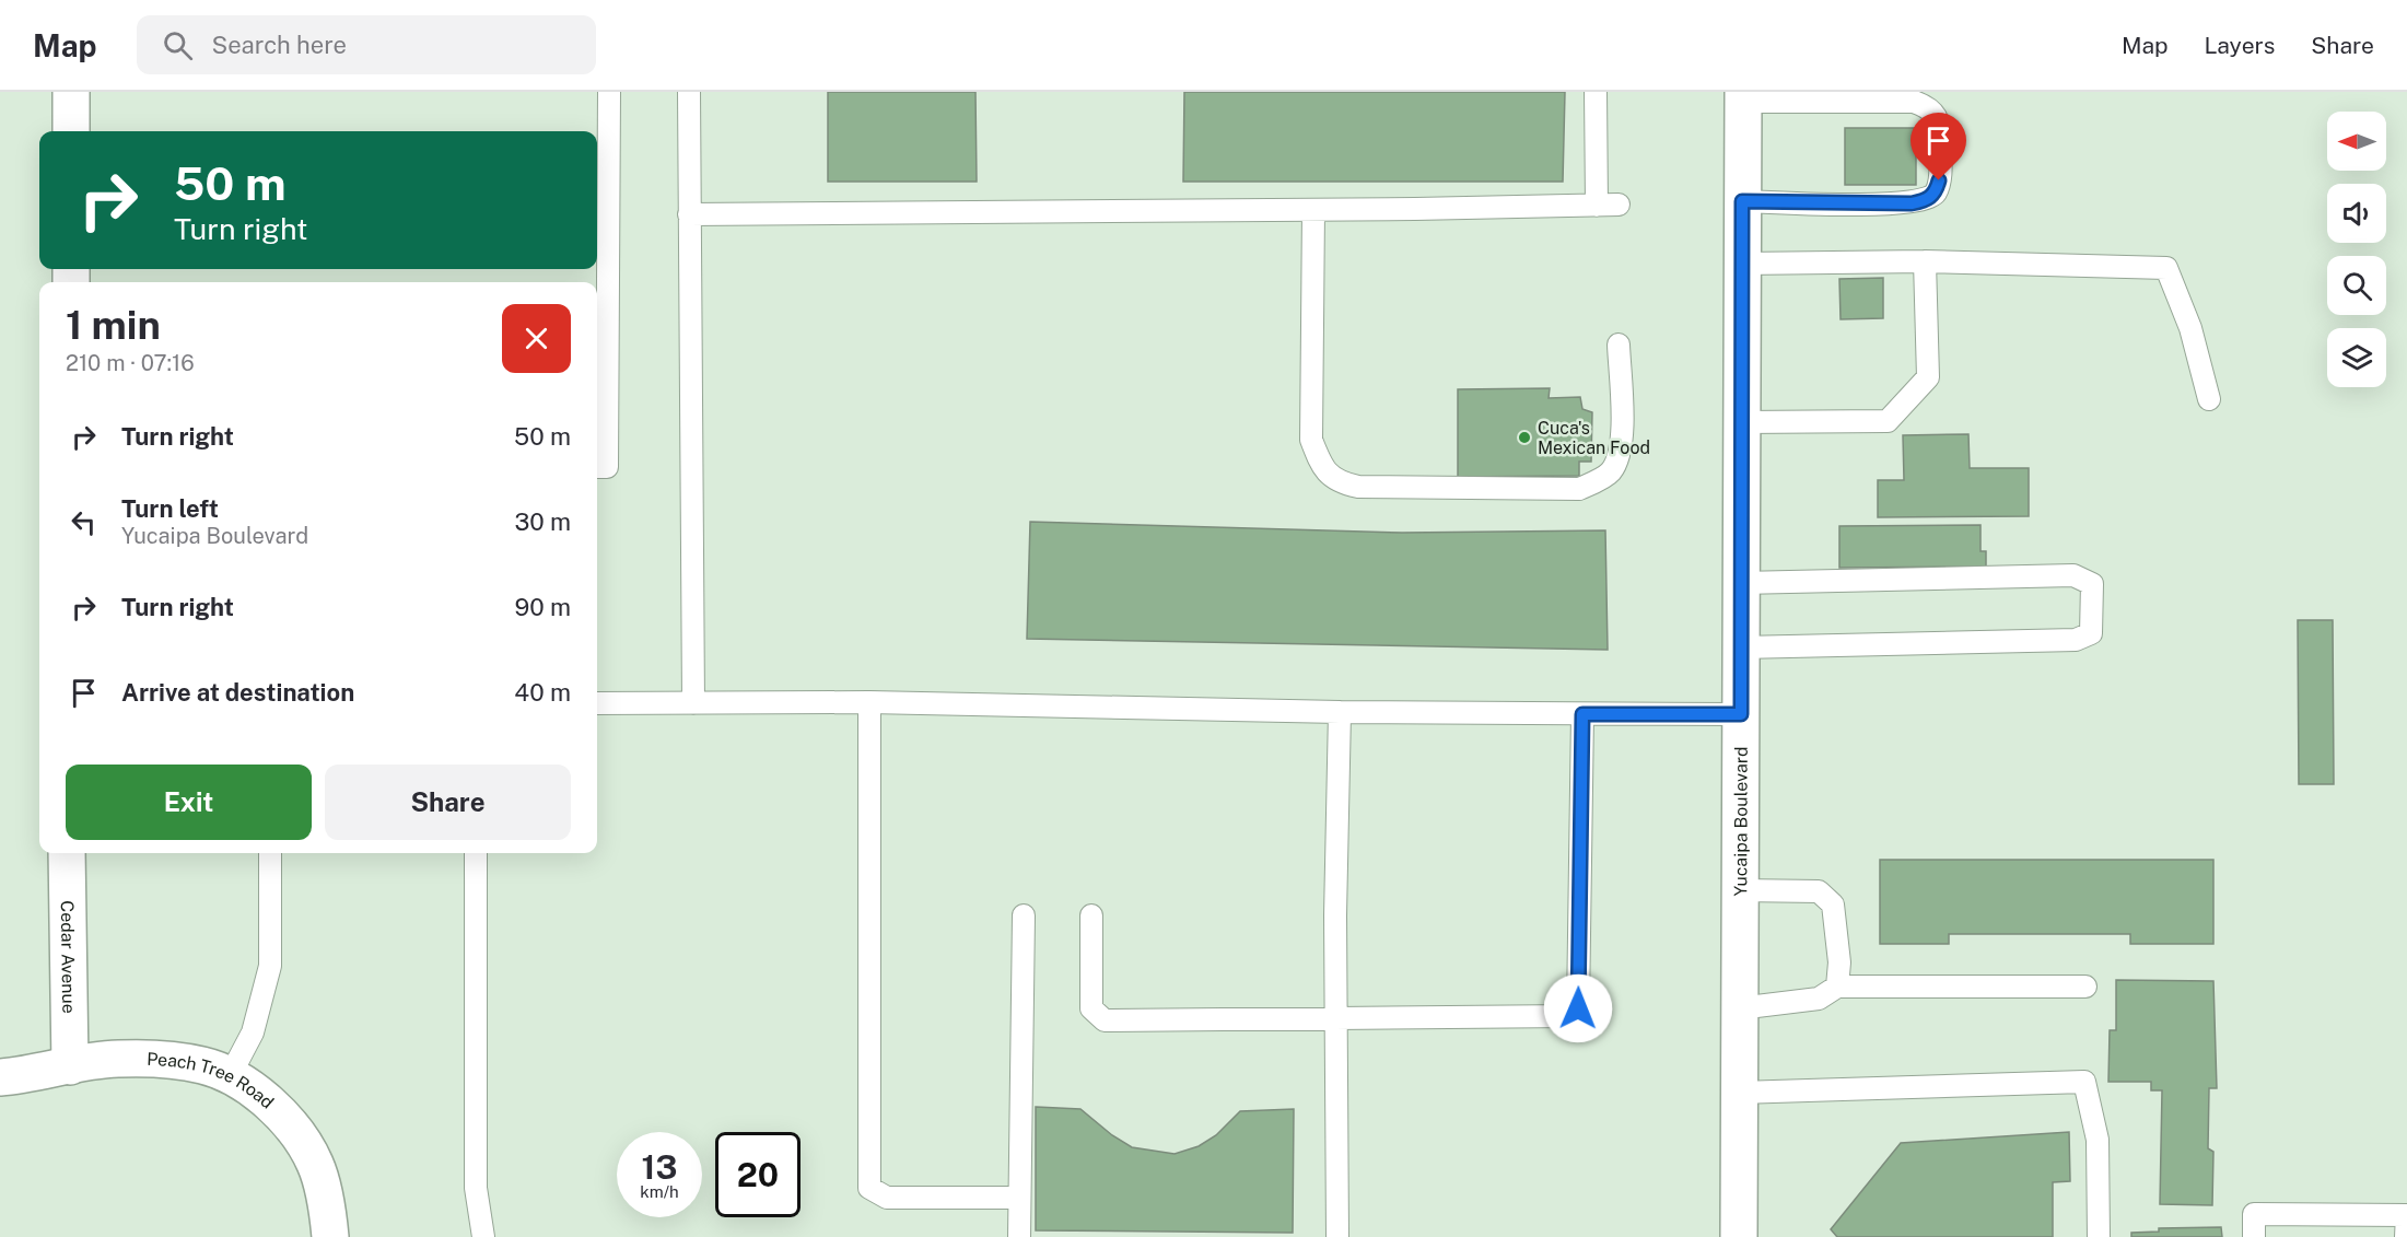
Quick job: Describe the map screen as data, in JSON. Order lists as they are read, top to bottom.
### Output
{
  "streets": {
    "main road": ["Yucaipa Boulevard", "Cedar Avenue", "Peach Tree Road"]
  },
  "crossings": [
    ["Cedar Avenue", "Peach Tree Road"]
  ],
  "places": ["Cuca's Mexican Food"],
  "north": "left",
  "page": {
    "header": "Map",
    "search": "Search here",
    "nav": ["Map", "Layers", "Share"],
    "turn": ["50 m", "Turn right"],
    "heading": ["1 min", "210 m · 07:16"],
    "list": [
      {
        "name": "Turn right",
        "value": "50 m"
      },
      {
        "name": "Turn left",
        "note": "Yucaipa Boulevard",
        "value": "30 m"
      },
      {
        "name": "Turn right",
        "value": "90 m"
      },
      {
        "name": "Arrive at destination",
        "value": "40 m"
      }
    ],
    "buttons": ["Exit", "Share"],
    "speed": "13 km/h",
    "limit": "20"
  }
}
